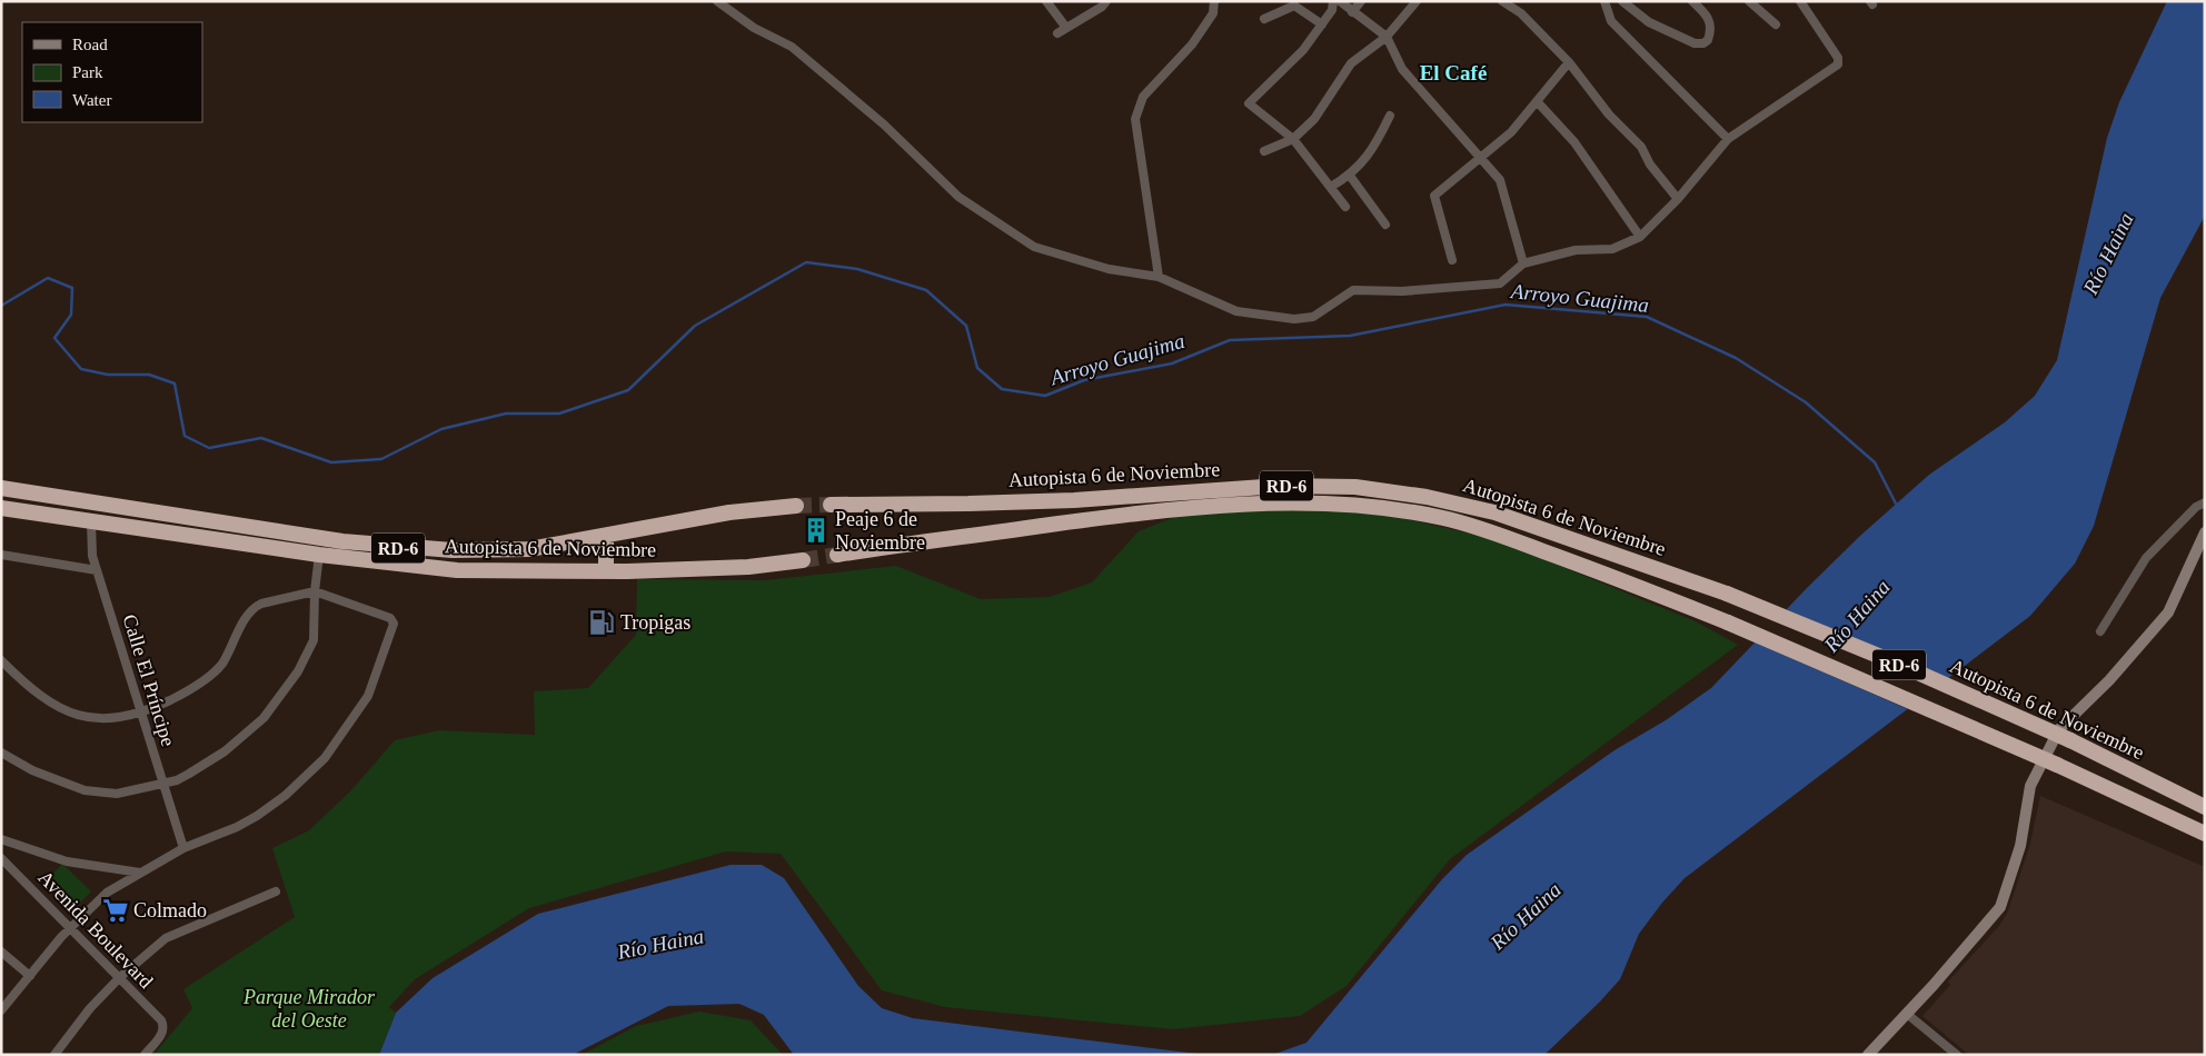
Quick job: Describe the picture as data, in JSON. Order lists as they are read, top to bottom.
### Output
{
  "streets": {
    "highway": ["Autopista 6 de Noviembre", "RD-6"],
    "street": ["Calle El Príncipe", "Avenida Boulevard"]
  },
  "crossings": [
    ["Autopista 6 de Noviembre", "Calle El Príncipe"]
  ],
  "districts": ["El Café"],
  "water": ["Río Haina", "Arroyo Guajima"],
  "parks": ["Parque Mirador del Oeste"],
  "places": {
    "building": ["Peaje 6 de Noviembre"],
    "fuel station": ["Tropigas"],
    "supermarket": ["Colmado"]
  },
  "legend": ["Road", "Park", "Water"]
}
